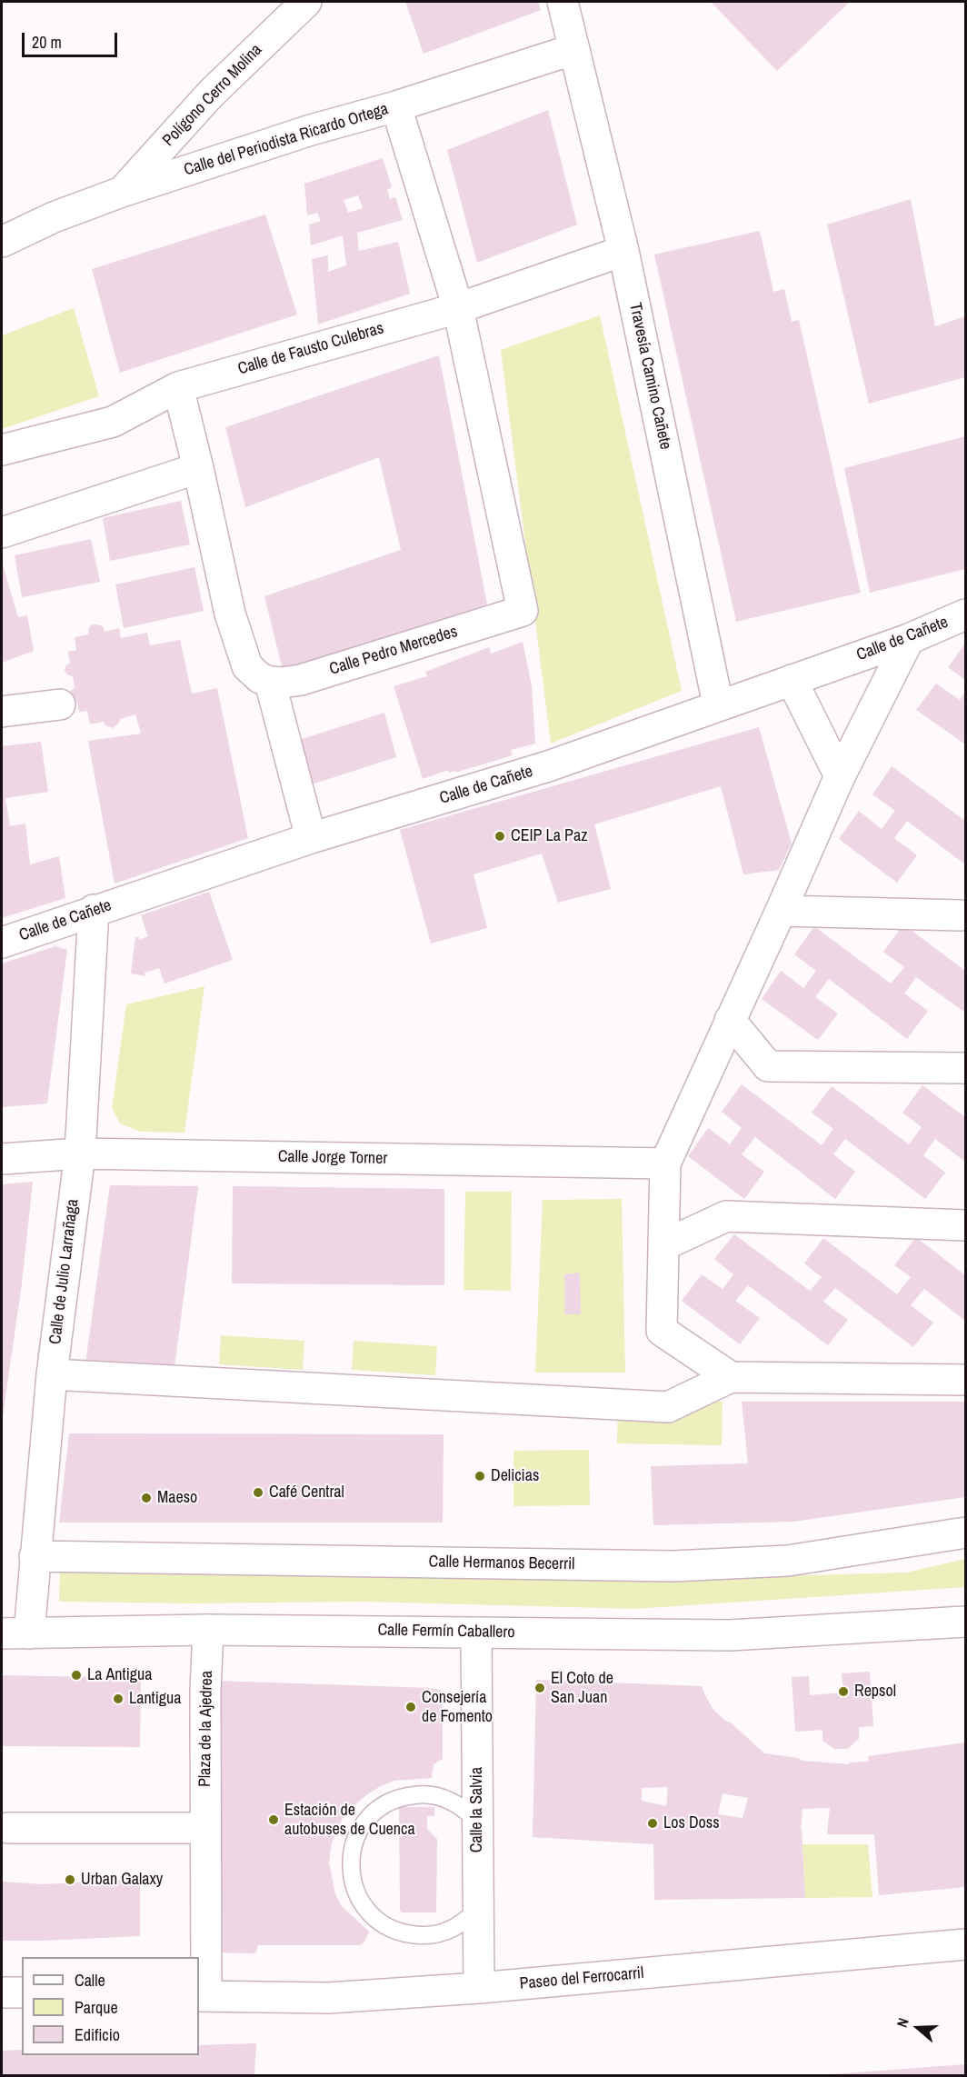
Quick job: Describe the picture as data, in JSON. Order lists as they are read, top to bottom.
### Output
{
  "streets": {
    "street": [
      "Polígono Cerro Molina",
      "Calle del Periodista Ricardo Ortega",
      "Calle de Fausto Culebras",
      "Travesía Camino Cañete",
      "Calle de Cañete",
      "Calle Pedro Mercedes",
      "Calle Jorge Torner",
      "Calle de Julio Larrañaga",
      "Calle Hermanos Becerril",
      "Calle Fermín Caballero",
      "Plaza de la Ajedrea",
      "Calle la Salvia",
      "Paseo del Ferrocarril"
    ]
  },
  "crossings": [
    ["Polígono Cerro Molina", "Calle del Periodista Ricardo Ortega"],
    ["Calle del Periodista Ricardo Ortega", "Travesía Camino Cañete"],
    ["Calle de Fausto Culebras", "Travesía Camino Cañete"],
    ["Calle de Fausto Culebras", "Calle Pedro Mercedes"],
    ["Travesía Camino Cañete", "Calle de Cañete"],
    ["Calle de Cañete", "Calle de Julio Larrañaga"],
    ["Calle Jorge Torner", "Calle de Julio Larrañaga"],
    ["Calle de Julio Larrañaga", "Calle Hermanos Becerril"],
    ["Calle de Julio Larrañaga", "Calle Fermín Caballero"],
    ["Calle Fermín Caballero", "Plaza de la Ajedrea"],
    ["Calle Fermín Caballero", "Calle la Salvia"],
    ["Plaza de la Ajedrea", "Paseo del Ferrocarril"],
    ["Calle la Salvia", "Paseo del Ferrocarril"]
  ],
  "places": [
    "CEIP La Paz",
    "Delicias",
    "Café Central",
    "Maeso",
    "La Antigua",
    "El Coto de San Juan",
    "Repsol",
    "Lantigua",
    "Consejería de Fomento",
    "Estación de autobuses de Cuenca",
    "Los Doss",
    "Urban Galaxy"
  ],
  "legend": ["Calle", "Parque", "Edificio"],
  "scale_bar": "20 m",
  "north": "left"
}
